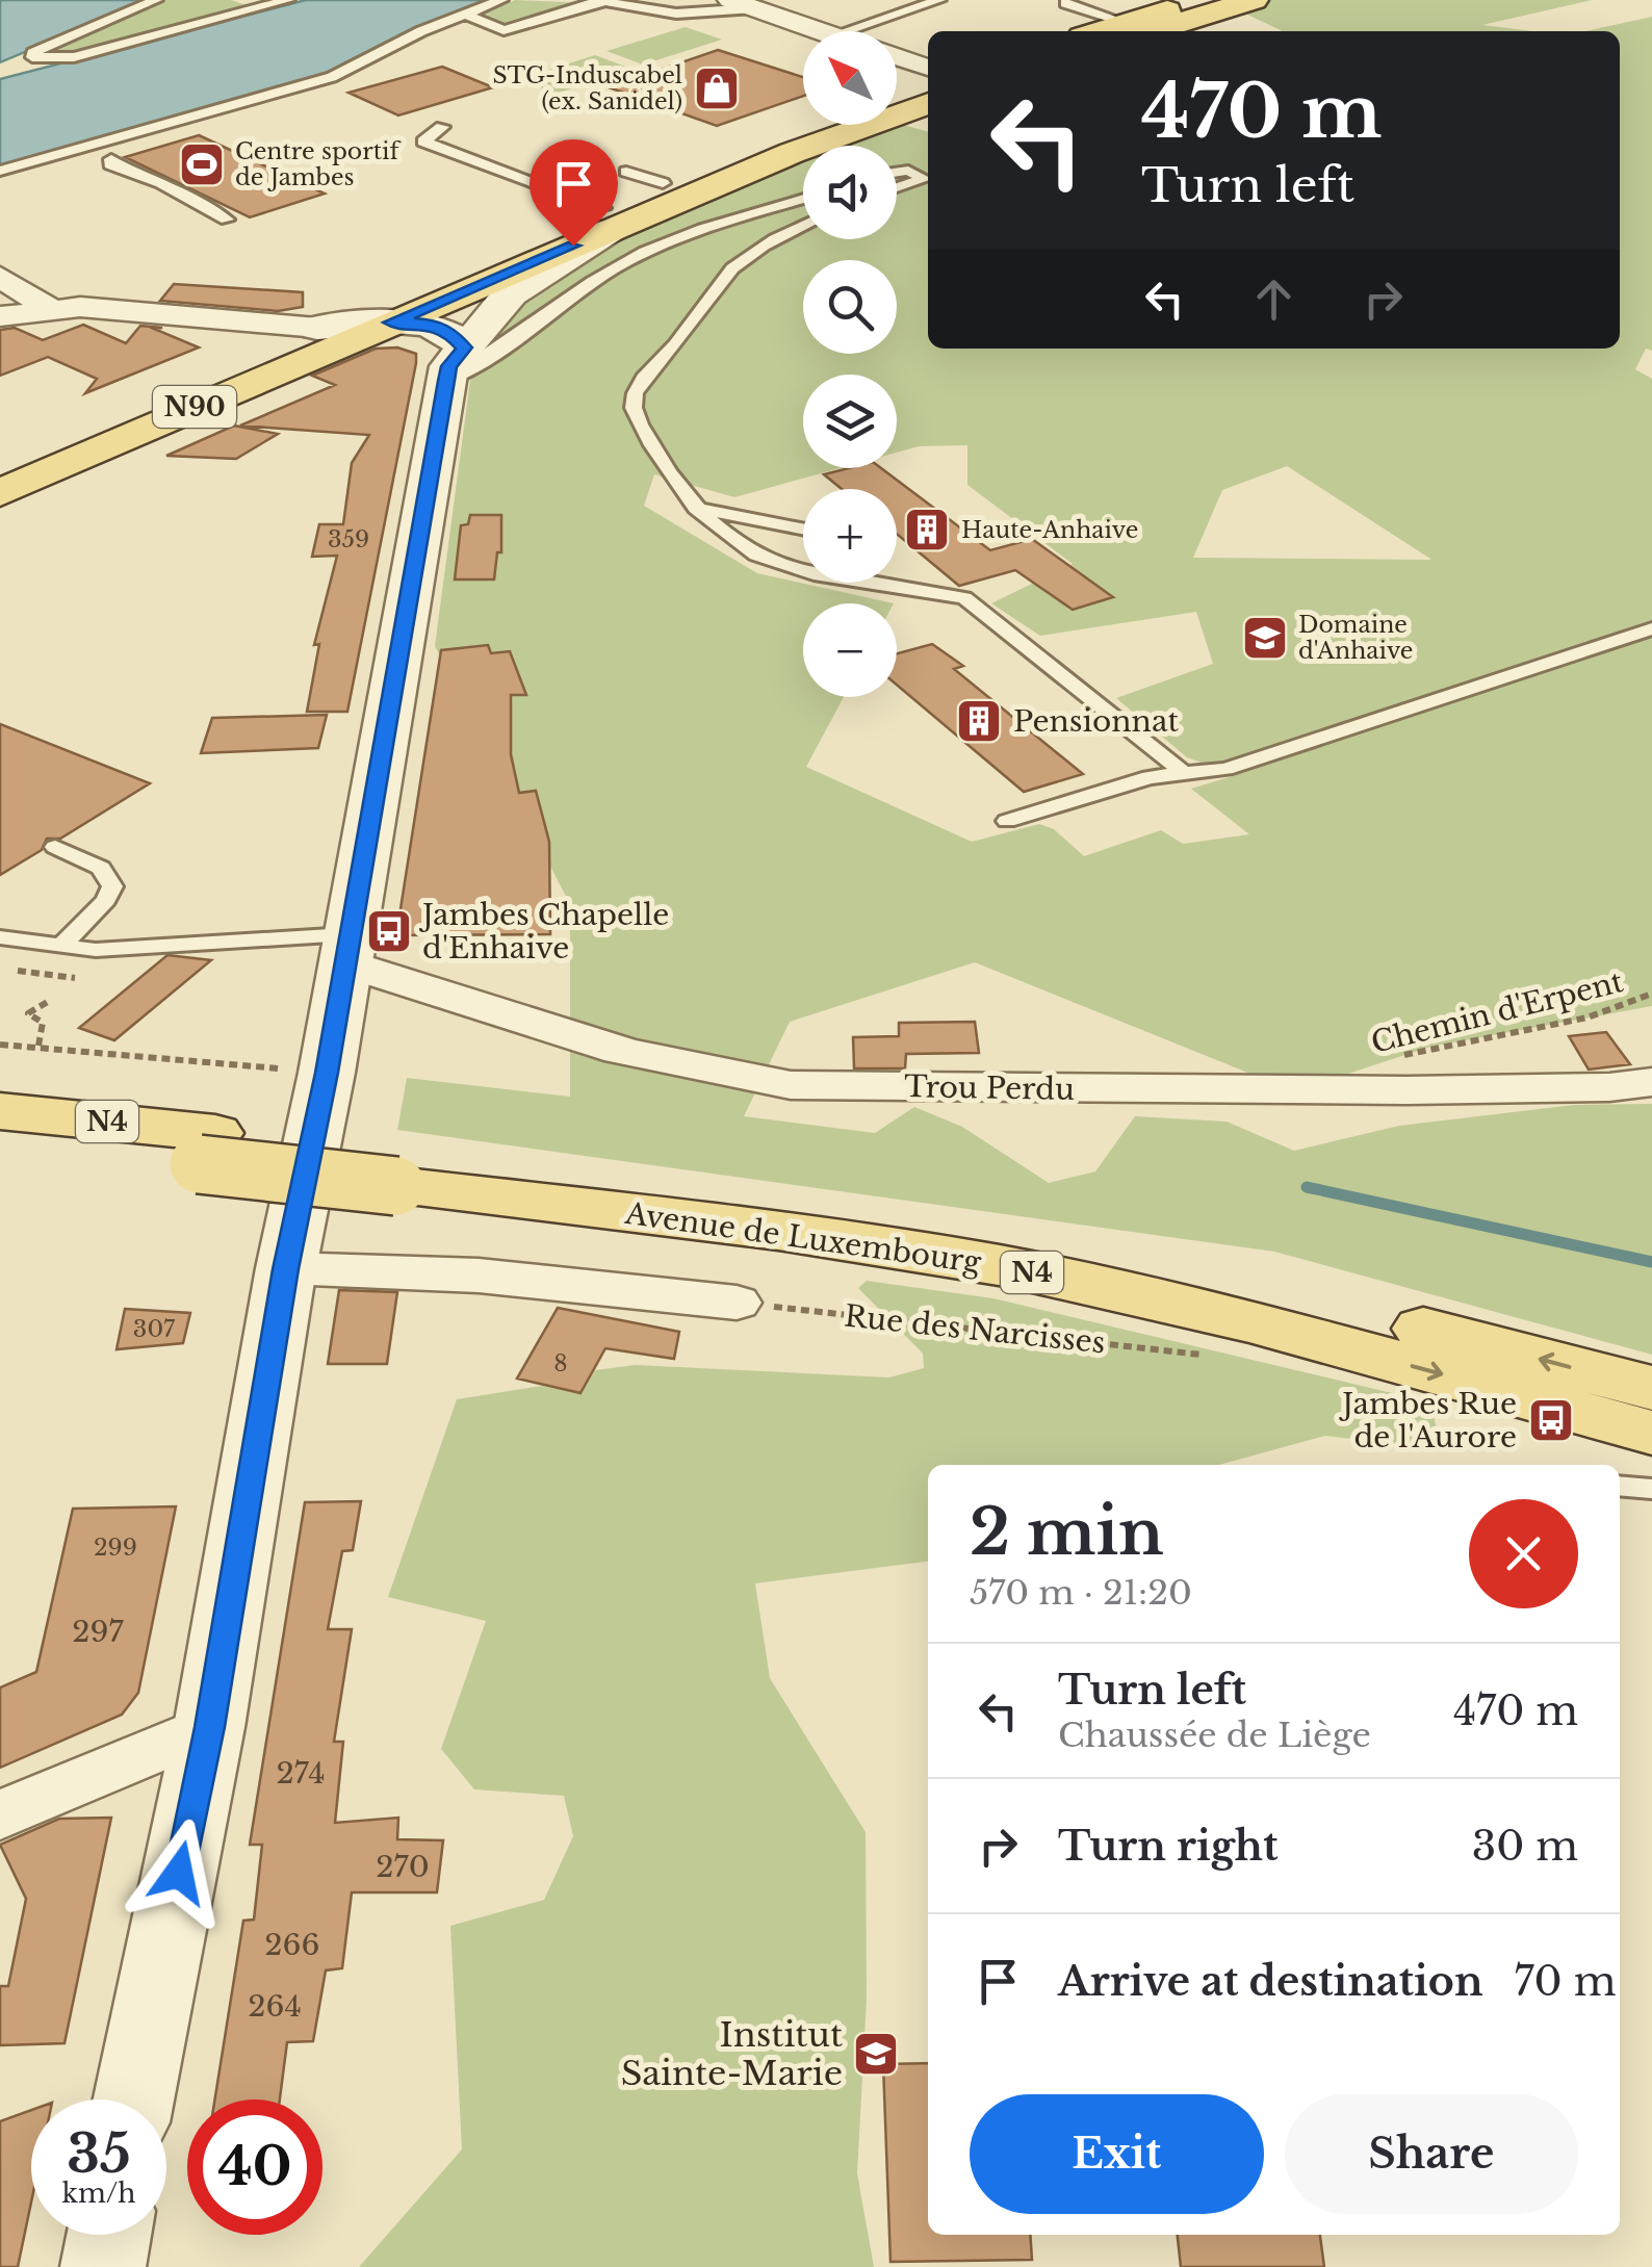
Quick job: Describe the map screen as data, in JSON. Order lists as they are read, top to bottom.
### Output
{
  "streets": {
    "main road": ["N90", "N4", "Avenue de Luxembourg"],
    "street": ["Trou Perdu"],
    "path": ["Chemin d'Erpent", "Rue des Narcisses"]
  },
  "places": {
    "shop": ["STG-Induscabel (ex. Sanidel)"],
    "sports": ["Centre sportif de Jambes"],
    "building": ["Haute-Anhaive", "Pensionnat"],
    "school or university": ["Domaine d'Anhaive", "Institut Sainte-Marie"],
    "bus stop": ["Jambes Chapelle d'Enhaive", "Jambes Rue de l'Aurore"]
  },
  "house_numbers": [
    "359",
    "307",
    "8",
    "299",
    "297",
    "274",
    "270",
    "266",
    "264"
  ],
  "north": "top left",
  "page": {
    "map_buttons": ["+", "−"],
    "turn": ["470 m", "Turn left"],
    "heading": ["2 min", "570 m · 21:20"],
    "list": [
      {
        "name": "Turn left",
        "note": "Chaussée de Liège",
        "value": "470 m"
      },
      {
        "name": "Turn right",
        "value": "30 m"
      },
      {
        "name": "Arrive at destination",
        "value": "70 m"
      }
    ],
    "buttons": ["Exit", "Share"],
    "speed": "35 km/h",
    "limit": "40"
  }
}
